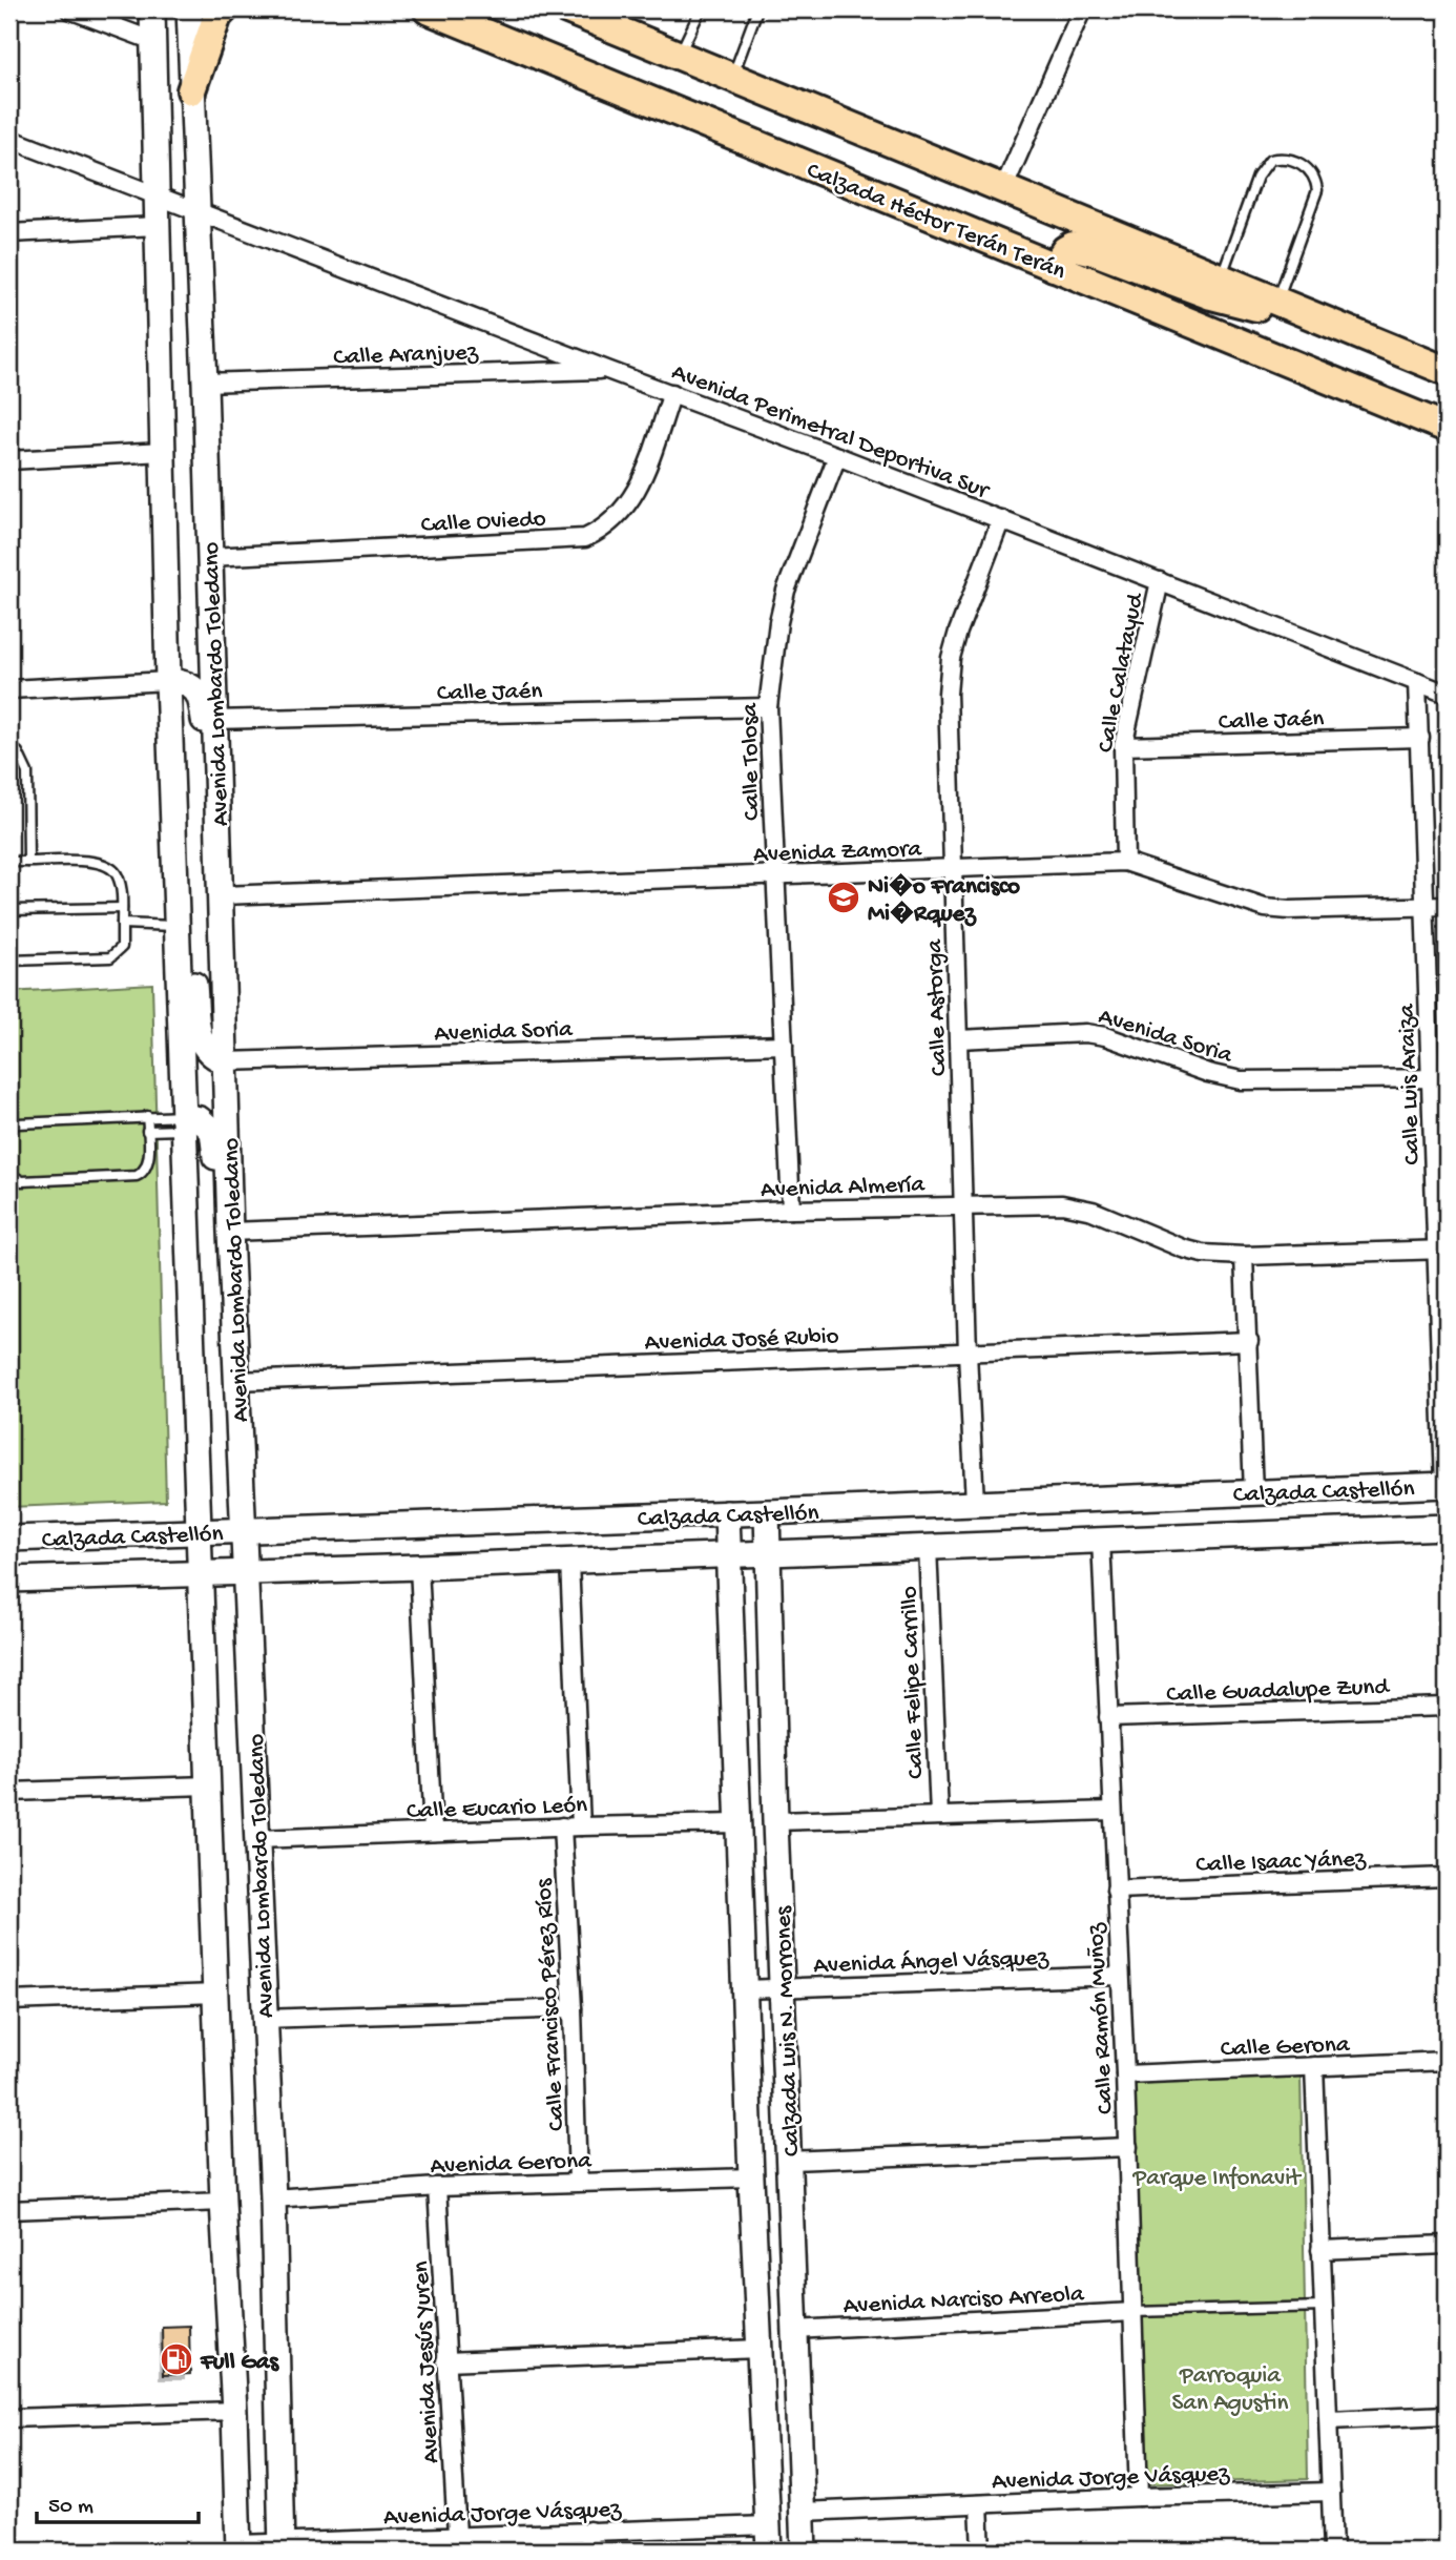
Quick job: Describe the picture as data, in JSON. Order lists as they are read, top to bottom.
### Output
{
  "streets": {
    "main road": [
      "Calzada Héctor Terán Terán",
      "Avenida Lombardo Toledano",
      "Calzada Castellón",
      "Calzada Luis N. Morrones"
    ],
    "street": [
      "Calle Aranjuez",
      "Avenida Perimetral Deportiva Sur",
      "Calle Oviedo",
      "Calle Calatayud",
      "Calle Jaén",
      "Calle Tolosa",
      "Avenida Zamora",
      "Calle Astorga",
      "Avenida Soria",
      "Calle Luis Araiza",
      "Avenida Almería",
      "Avenida José Rubio",
      "Calle Felipe Carrillo",
      "Calle Guadalupe Zund",
      "Calle Eucario León",
      "Calle Isaac Yánez",
      "Avenida Ángel Vásquez",
      "Calle Francisco Pérez Ríos",
      "Calle Ramón Muñoz",
      "Calle Gerona",
      "Avenida Gerona",
      "Avenida Narciso Arreola",
      "Avenida Jesús Yuren",
      "Avenida Jorge Vásquez"
    ]
  },
  "crossings": [
    ["Calle Aranjuez", "Avenida Perimetral Deportiva Sur"],
    ["Calle Aranjuez", "Avenida Lombardo Toledano"],
    ["Avenida Perimetral Deportiva Sur", "Calle Oviedo"],
    ["Avenida Perimetral Deportiva Sur", "Calle Calatayud"],
    ["Avenida Perimetral Deportiva Sur", "Avenida Lombardo Toledano"],
    ["Avenida Perimetral Deportiva Sur", "Calle Tolosa"],
    ["Avenida Perimetral Deportiva Sur", "Calle Astorga"],
    ["Avenida Perimetral Deportiva Sur", "Calle Luis Araiza"],
    ["Calle Oviedo", "Avenida Lombardo Toledano"],
    ["Calle Calatayud", "Calle Jaén"],
    ["Calle Calatayud", "Avenida Zamora"],
    ["Avenida Lombardo Toledano", "Calle Jaén"],
    ["Avenida Lombardo Toledano", "Avenida Zamora"],
    ["Avenida Lombardo Toledano", "Avenida Soria"],
    ["Avenida Lombardo Toledano", "Avenida Almería"],
    ["Avenida Lombardo Toledano", "Avenida José Rubio"],
    ["Avenida Lombardo Toledano", "Calzada Castellón"],
    ["Avenida Lombardo Toledano", "Calle Eucario León"],
    ["Avenida Lombardo Toledano", "Avenida Gerona"],
    ["Avenida Lombardo Toledano", "Avenida Jorge Vásquez"],
    ["Calle Jaén", "Calle Tolosa"],
    ["Calle Jaén", "Calle Luis Araiza"],
    ["Calle Tolosa", "Avenida Zamora"],
    ["Calle Tolosa", "Avenida Soria"],
    ["Calle Tolosa", "Avenida Almería"],
    ["Avenida Zamora", "Calle Astorga"],
    ["Avenida Zamora", "Calle Luis Araiza"],
    ["Calle Astorga", "Avenida Soria"],
    ["Calle Astorga", "Avenida Almería"],
    ["Calle Astorga", "Avenida José Rubio"],
    ["Calle Astorga", "Calzada Castellón"],
    ["Avenida Soria", "Calle Luis Araiza"],
    ["Calle Luis Araiza", "Avenida Almería"],
    ["Calle Luis Araiza", "Calzada Castellón"],
    ["Calzada Castellón", "Calle Felipe Carrillo"],
    ["Calzada Castellón", "Calle Ramón Muñoz"],
    ["Calzada Castellón", "Calzada Luis N. Morrones"],
    ["Calle Guadalupe Zund", "Calle Ramón Muñoz"],
    ["Calle Eucario León", "Calle Francisco Pérez Ríos"],
    ["Calle Eucario León", "Calzada Luis N. Morrones"],
    ["Calle Isaac Yánez", "Calle Ramón Muñoz"],
    ["Avenida Ángel Vásquez", "Calle Ramón Muñoz"],
    ["Avenida Ángel Vásquez", "Calzada Luis N. Morrones"],
    ["Calle Francisco Pérez Ríos", "Avenida Gerona"],
    ["Calle Ramón Muñoz", "Calle Gerona"],
    ["Calle Ramón Muñoz", "Avenida Narciso Arreola"],
    ["Calle Ramón Muñoz", "Avenida Jorge Vásquez"],
    ["Calzada Luis N. Morrones", "Avenida Gerona"],
    ["Calzada Luis N. Morrones", "Avenida Narciso Arreola"],
    ["Calzada Luis N. Morrones", "Avenida Jorge Vásquez"],
    ["Avenida Gerona", "Avenida Jesús Yuren"],
    ["Avenida Jesús Yuren", "Avenida Jorge Vásquez"]
  ],
  "parks": ["Parque Infonavit", "Parroquia San Agustin"],
  "places": {
    "school or university": ["Ni�o Francisco Mi�Rquez"],
    "fuel station": ["Full Gas"]
  },
  "scale_bar": "50 m"
}
